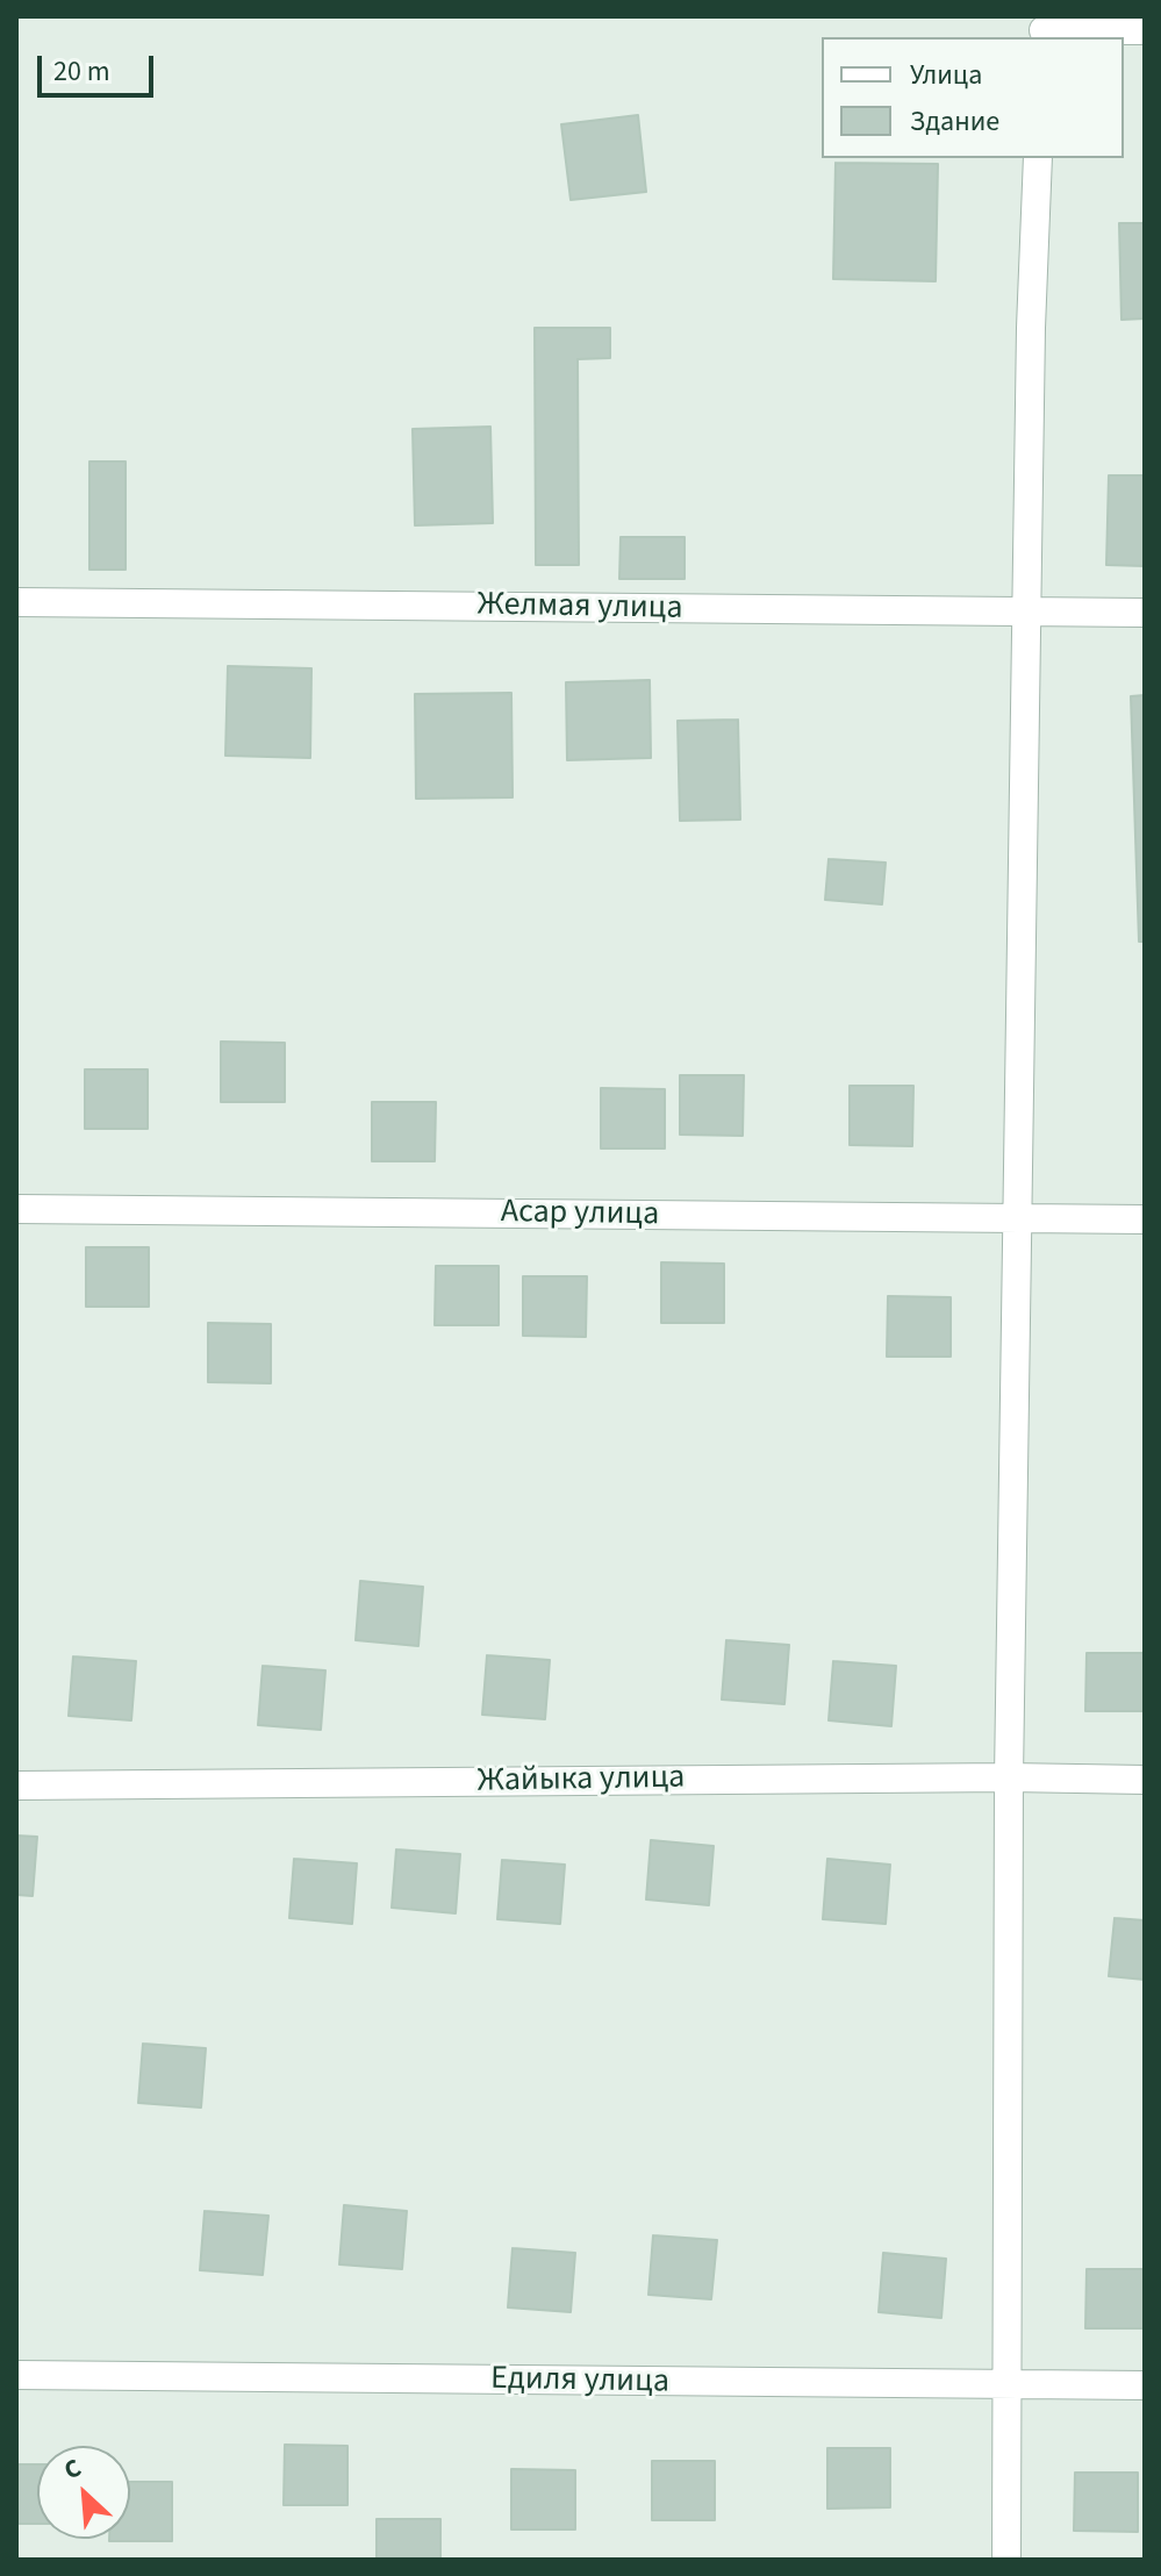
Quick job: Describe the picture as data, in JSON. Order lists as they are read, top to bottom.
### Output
{
  "streets": {
    "street": [
      "Желмая улица",
      "Асар улица",
      "Жайыка улица",
      "Едиля улица"
    ]
  },
  "legend": ["Улица", "Здание"],
  "scale_bar": "20 m",
  "north": "top left"
}
